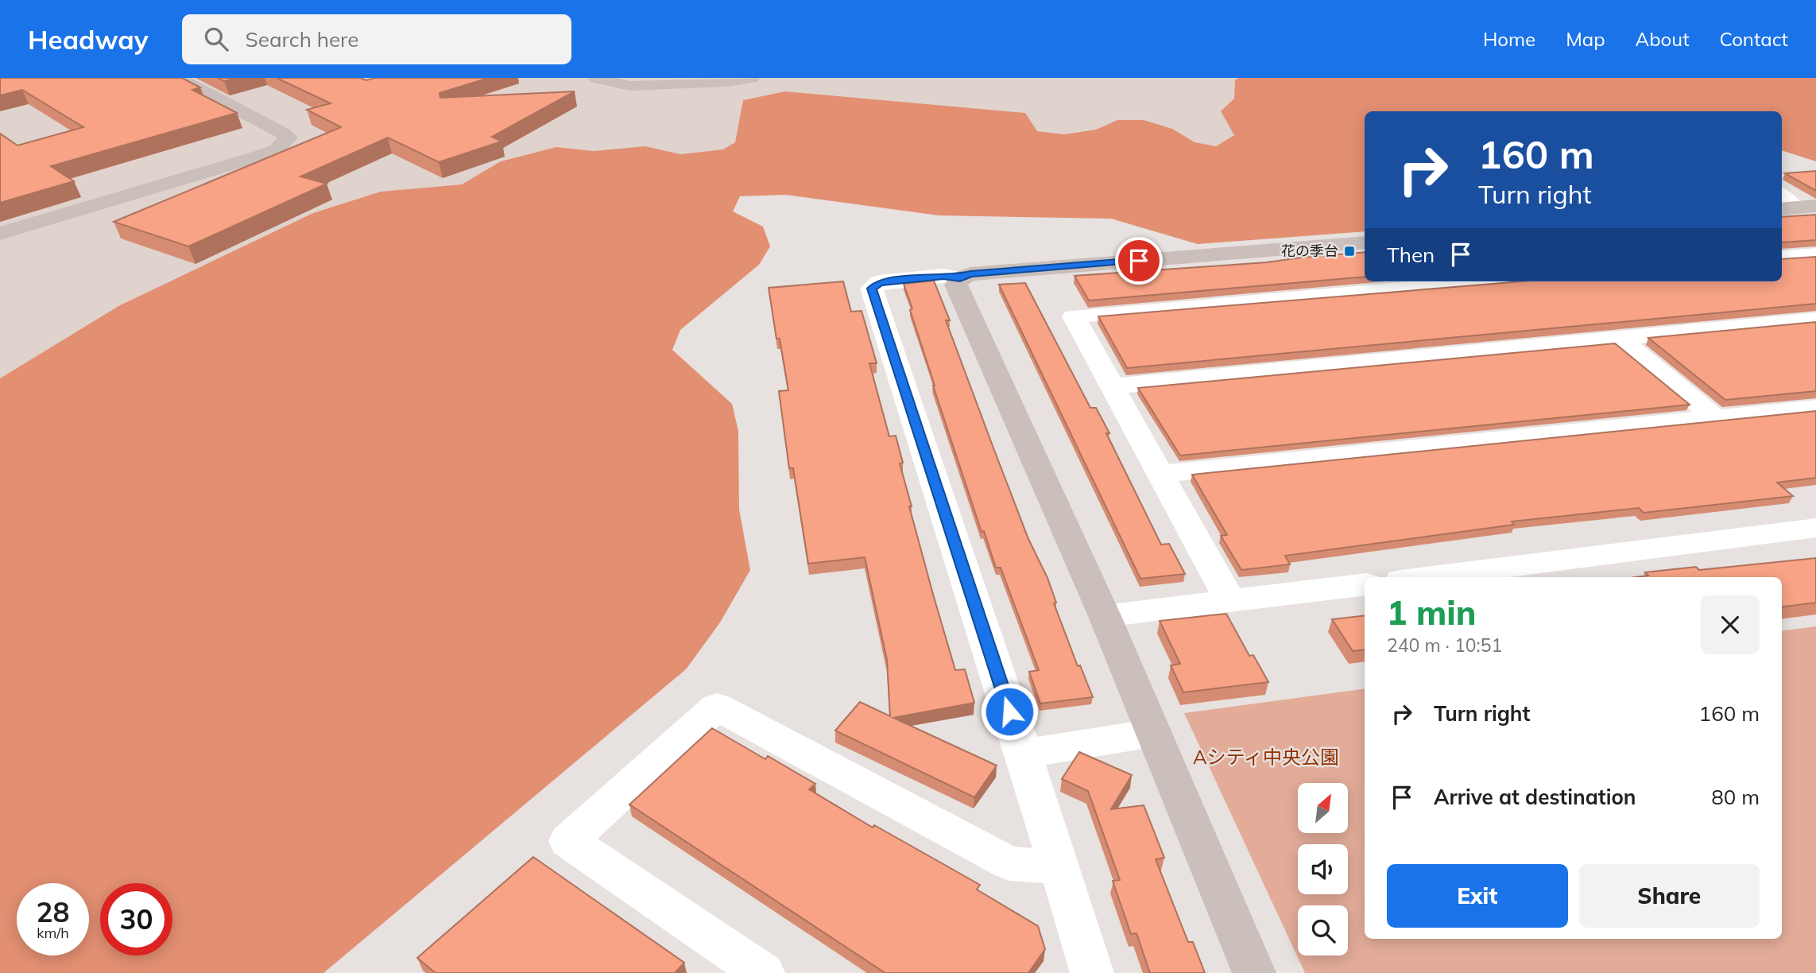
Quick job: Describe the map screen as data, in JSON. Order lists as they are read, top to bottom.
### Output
{
  "parks": ["Aシティ中央公園"],
  "places": {
    "transit": ["花の季台"]
  },
  "north": "top right",
  "page": {
    "header": "Headway",
    "search": "Search here",
    "nav": [
      "Home",
      "Map",
      "About",
      "Contact"
    ],
    "turn": ["160 m", "Turn right"],
    "then": "Then",
    "heading": ["1 min", "240 m · 10:51"],
    "list": [
      {
        "name": "Turn right",
        "value": "160 m"
      },
      {
        "name": "Arrive at destination",
        "value": "80 m"
      }
    ],
    "buttons": ["Exit", "Share"],
    "speed": "28 km/h",
    "limit": "30"
  }
}
